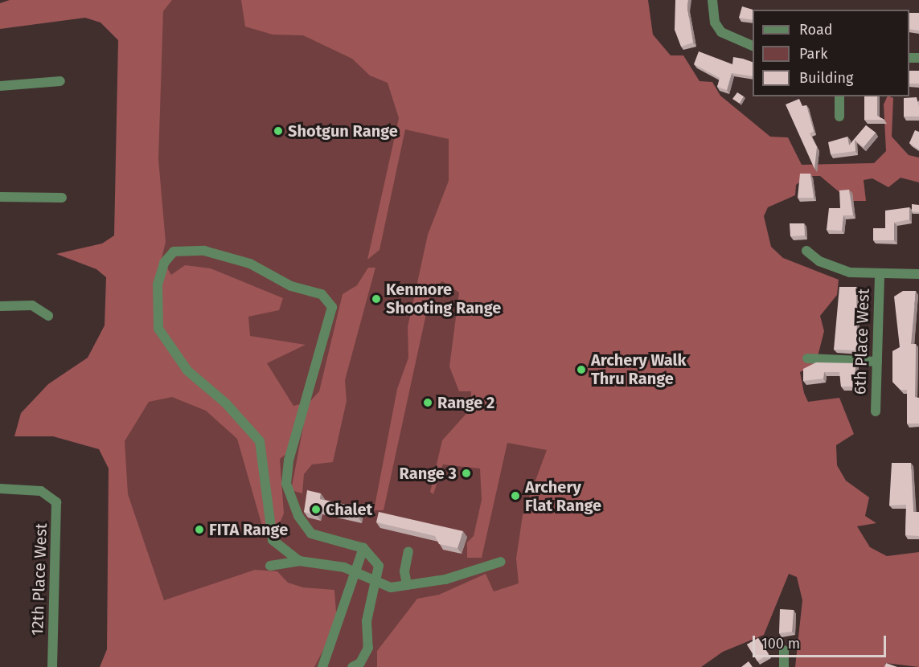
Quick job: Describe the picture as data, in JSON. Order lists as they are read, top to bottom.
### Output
{
  "streets": {
    "street": ["6th Place West", "12th Place West"]
  },
  "places": [
    "Shotgun Range",
    "Kenmore Shooting Range",
    "Archery Walk Thru Range",
    "Range 2",
    "Range 3",
    "Archery Flat Range",
    "Chalet",
    "FITA Range"
  ],
  "legend": ["Road", "Park", "Building"],
  "scale_bar": "100 m"
}
